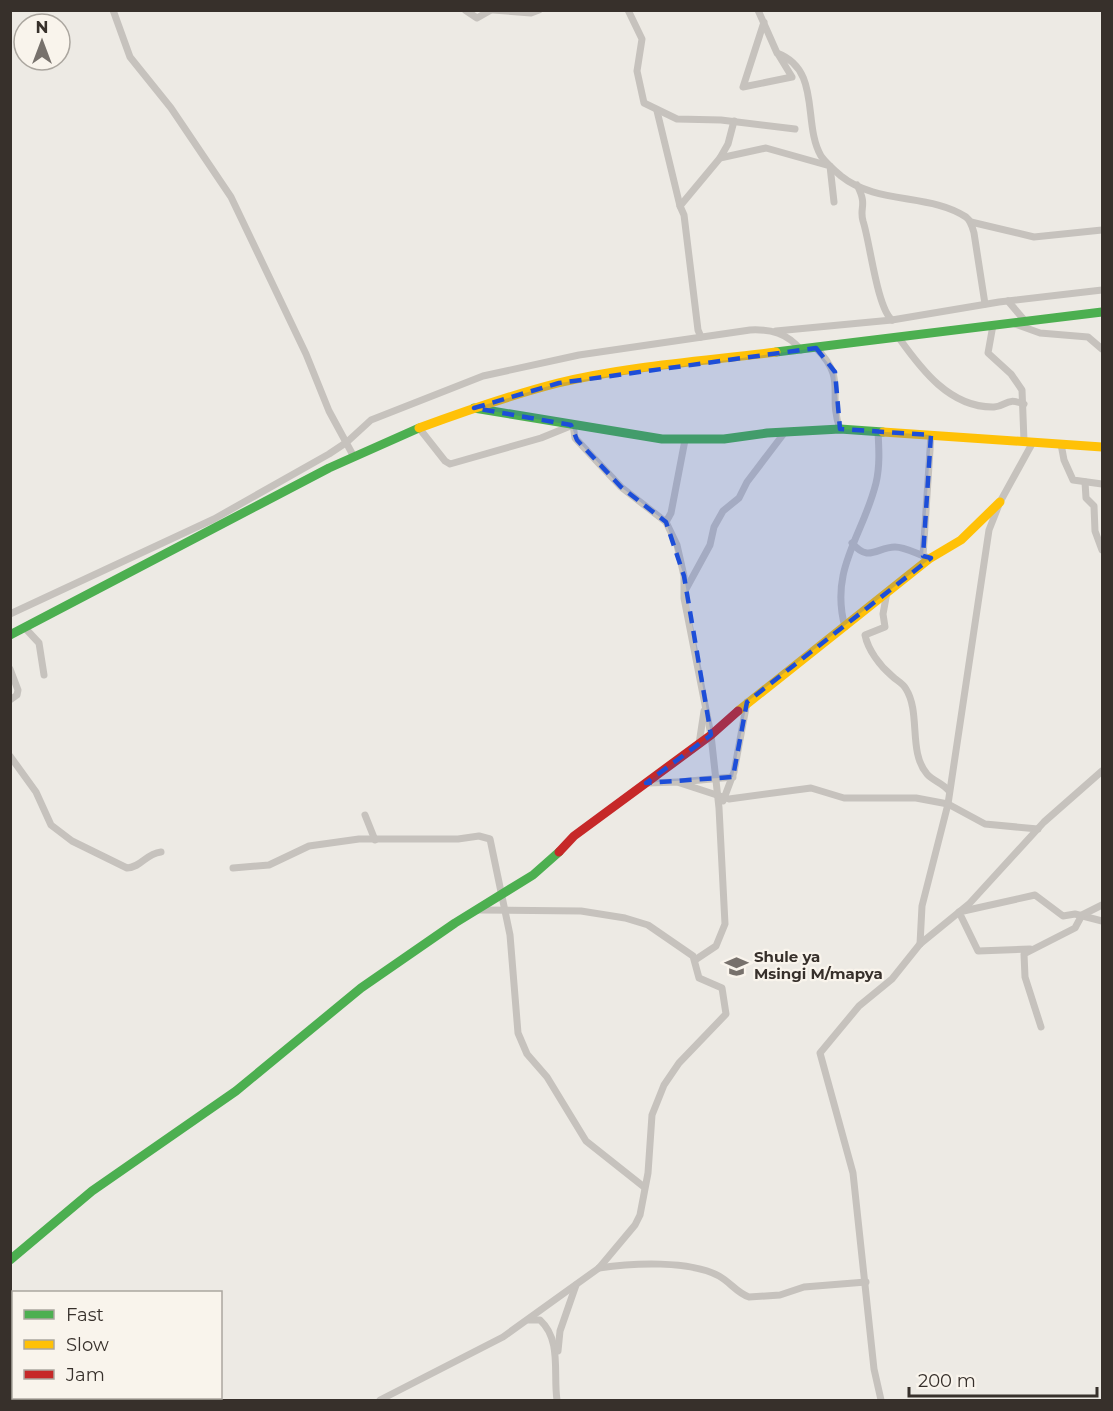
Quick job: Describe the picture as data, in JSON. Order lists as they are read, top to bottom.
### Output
{
  "places": {
    "school or university": ["Shule ya Msingi M/mapya"]
  },
  "legend": ["Fast", "Slow", "Jam"],
  "scale_bar": "200 m",
  "north": "top"
}
